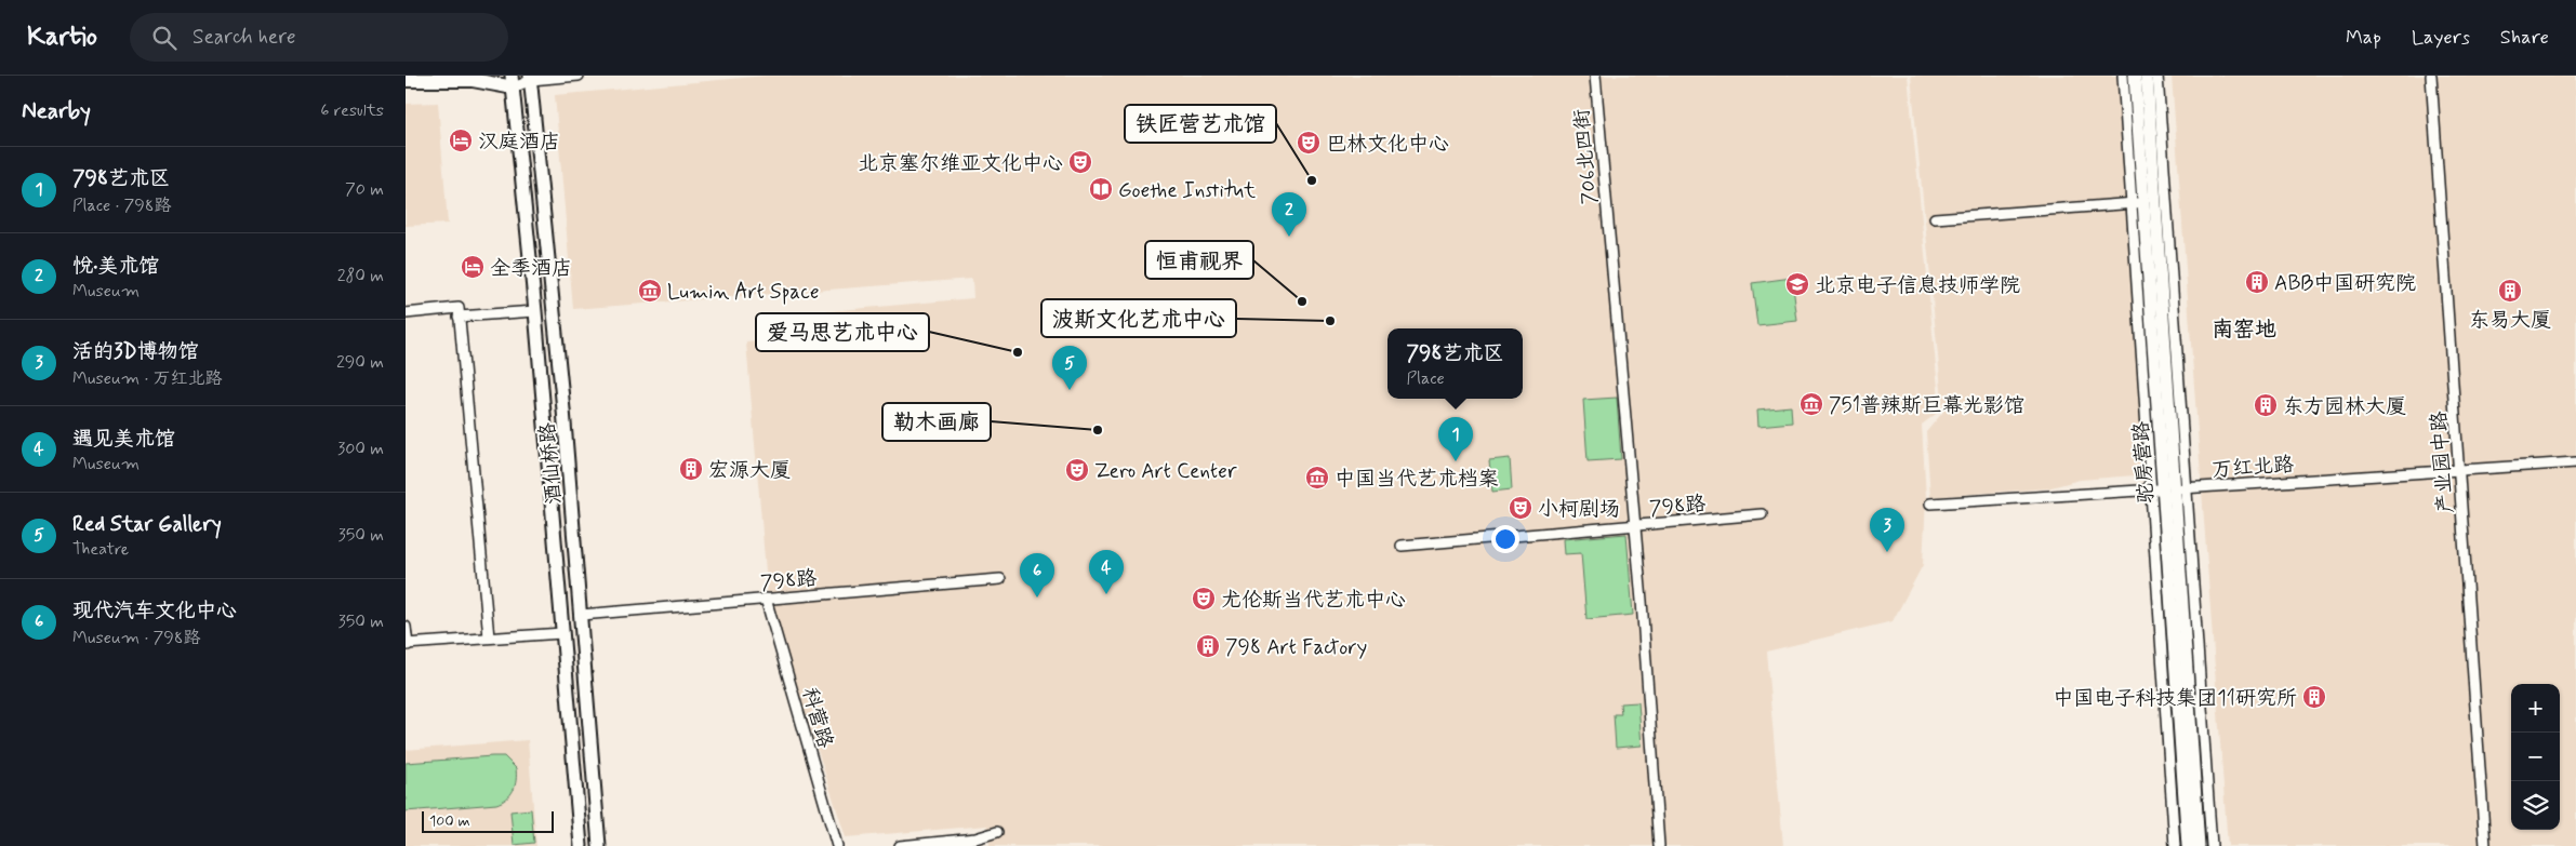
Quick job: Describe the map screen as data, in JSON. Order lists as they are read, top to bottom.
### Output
{
  "streets": {
    "main road": ["驼房营路", "酒仙桥路"],
    "street": [
      "706北四街",
      "产业园中路",
      "万红北路",
      "798路",
      "科营路"
    ]
  },
  "crossings": [
    ["706北四街", "798路"],
    ["驼房营路", "万红北路"],
    ["产业园中路", "万红北路"],
    ["酒仙桥路", "798路"],
    ["798路", "科营路"]
  ],
  "districts": ["南窑地"],
  "places": {
    "hotel": ["汉庭酒店", "全季酒店"],
    "theatre": [
      "巴林文化中心",
      "北京塞尔维亚文化中心",
      "Zero Art Center",
      "小柯剧场",
      "尤伦斯当代艺术中心"
    ],
    "other": [
      "铁匠营艺术馆",
      "恒甫视界",
      "波斯文化艺术中心",
      "爱马思艺术中心",
      "勒木画廊"
    ],
    "library": ["Goethe Institut"],
    "building": [
      "ABB中国研究院",
      "东易大厦",
      "东方园林大厦",
      "宏源大厦",
      "798 Art Factory",
      "中国电子科技集团11研究所"
    ],
    "school or university": ["北京电子信息技师学院"],
    "museum": ["Lumin Art Space", "751普辣斯巨幕光影馆", "中国当代艺术档案"]
  },
  "scale_bar": "100 m",
  "page": {
    "header": "Kartio",
    "search": "Search here",
    "nav": ["Map", "Layers", "Share"],
    "heading": ["Nearby", "6 results"],
    "list": [
      {
        "mark": "1",
        "name": "798艺术区",
        "note": "Place · 798路",
        "value": "70 m"
      },
      {
        "mark": "2",
        "name": "悦·美术馆",
        "note": "Museum",
        "value": "280 m"
      },
      {
        "mark": "3",
        "name": "活的3D博物馆",
        "note": "Museum · 万红北路",
        "value": "290 m"
      },
      {
        "mark": "4",
        "name": "遇见美术馆",
        "note": "Museum",
        "value": "300 m"
      },
      {
        "mark": "5",
        "name": "Red Star Gallery",
        "note": "Theatre",
        "value": "350 m"
      },
      {
        "mark": "6",
        "name": "现代汽车文化中心",
        "note": "Museum · 798路",
        "value": "350 m"
      }
    ],
    "pins": [
      "2",
      "5",
      "1",
      "3",
      "4",
      "6"
    ],
    "popup": ["798艺术区", "Place"],
    "map_buttons": ["+", "−"],
    "scale": "100 m"
  }
}
